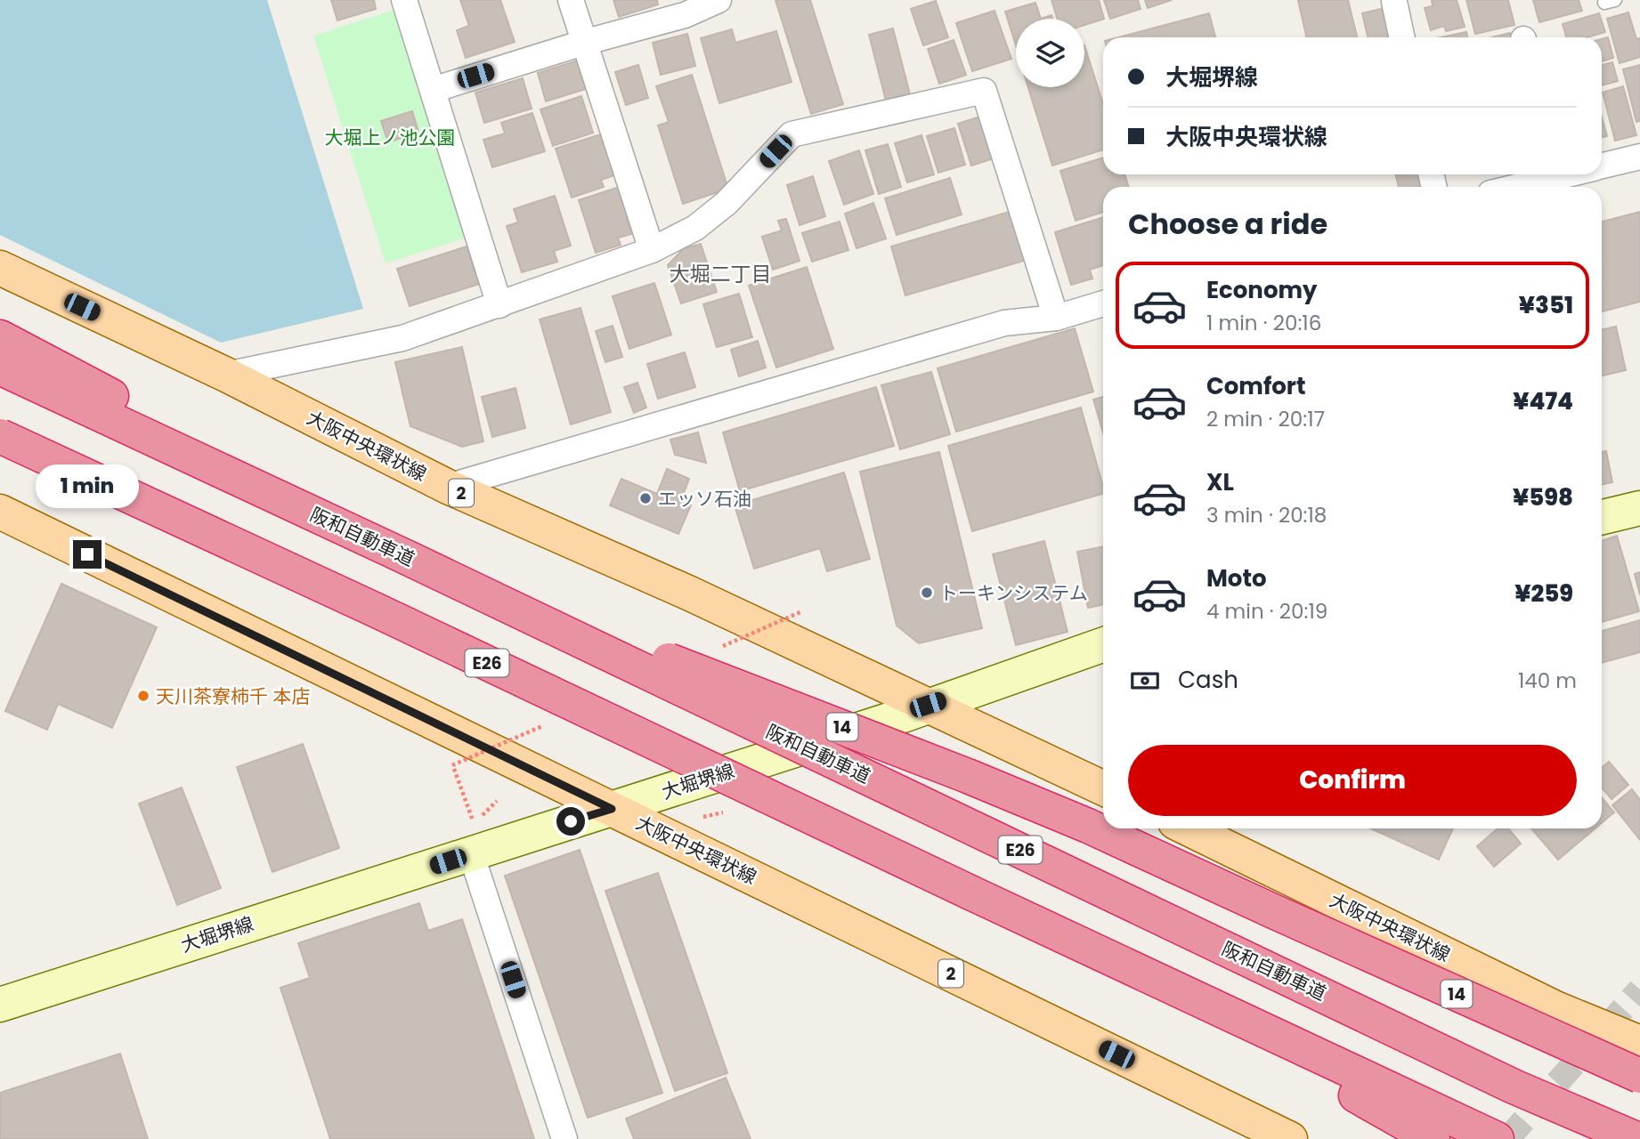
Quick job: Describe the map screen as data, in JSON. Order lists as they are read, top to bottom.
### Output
{
  "streets": {
    "highway": ["阪和自動車道", "E26", "14"],
    "main road": ["大阪中央環状線", "2", "大堀堺線"]
  },
  "crossings": [
    ["大阪中央環状線", "大堀堺線"],
    ["阪和自動車道", "14"]
  ],
  "districts": ["大堀二丁目"],
  "parks": ["大堀上ノ池公園"],
  "places": ["エッソ石油", "トーキンシステム", "天川茶寮柿千 本店"],
  "page": {
    "banner": ["大堀堺線", "大阪中央環状線"],
    "heading": "Choose a ride",
    "list": [
      {
        "name": "Economy",
        "note": "1 min · 20:16",
        "value": "¥351"
      },
      {
        "name": "Comfort",
        "note": "2 min · 20:17",
        "value": "¥474"
      },
      {
        "name": "XL",
        "note": "3 min · 20:18",
        "value": "¥598"
      },
      {
        "name": "Moto",
        "note": "4 min · 20:19",
        "value": "¥259"
      }
    ],
    "bubble": "1 min",
    "pay": ["Cash", "140 m"],
    "buttons": "Confirm"
  }
}
